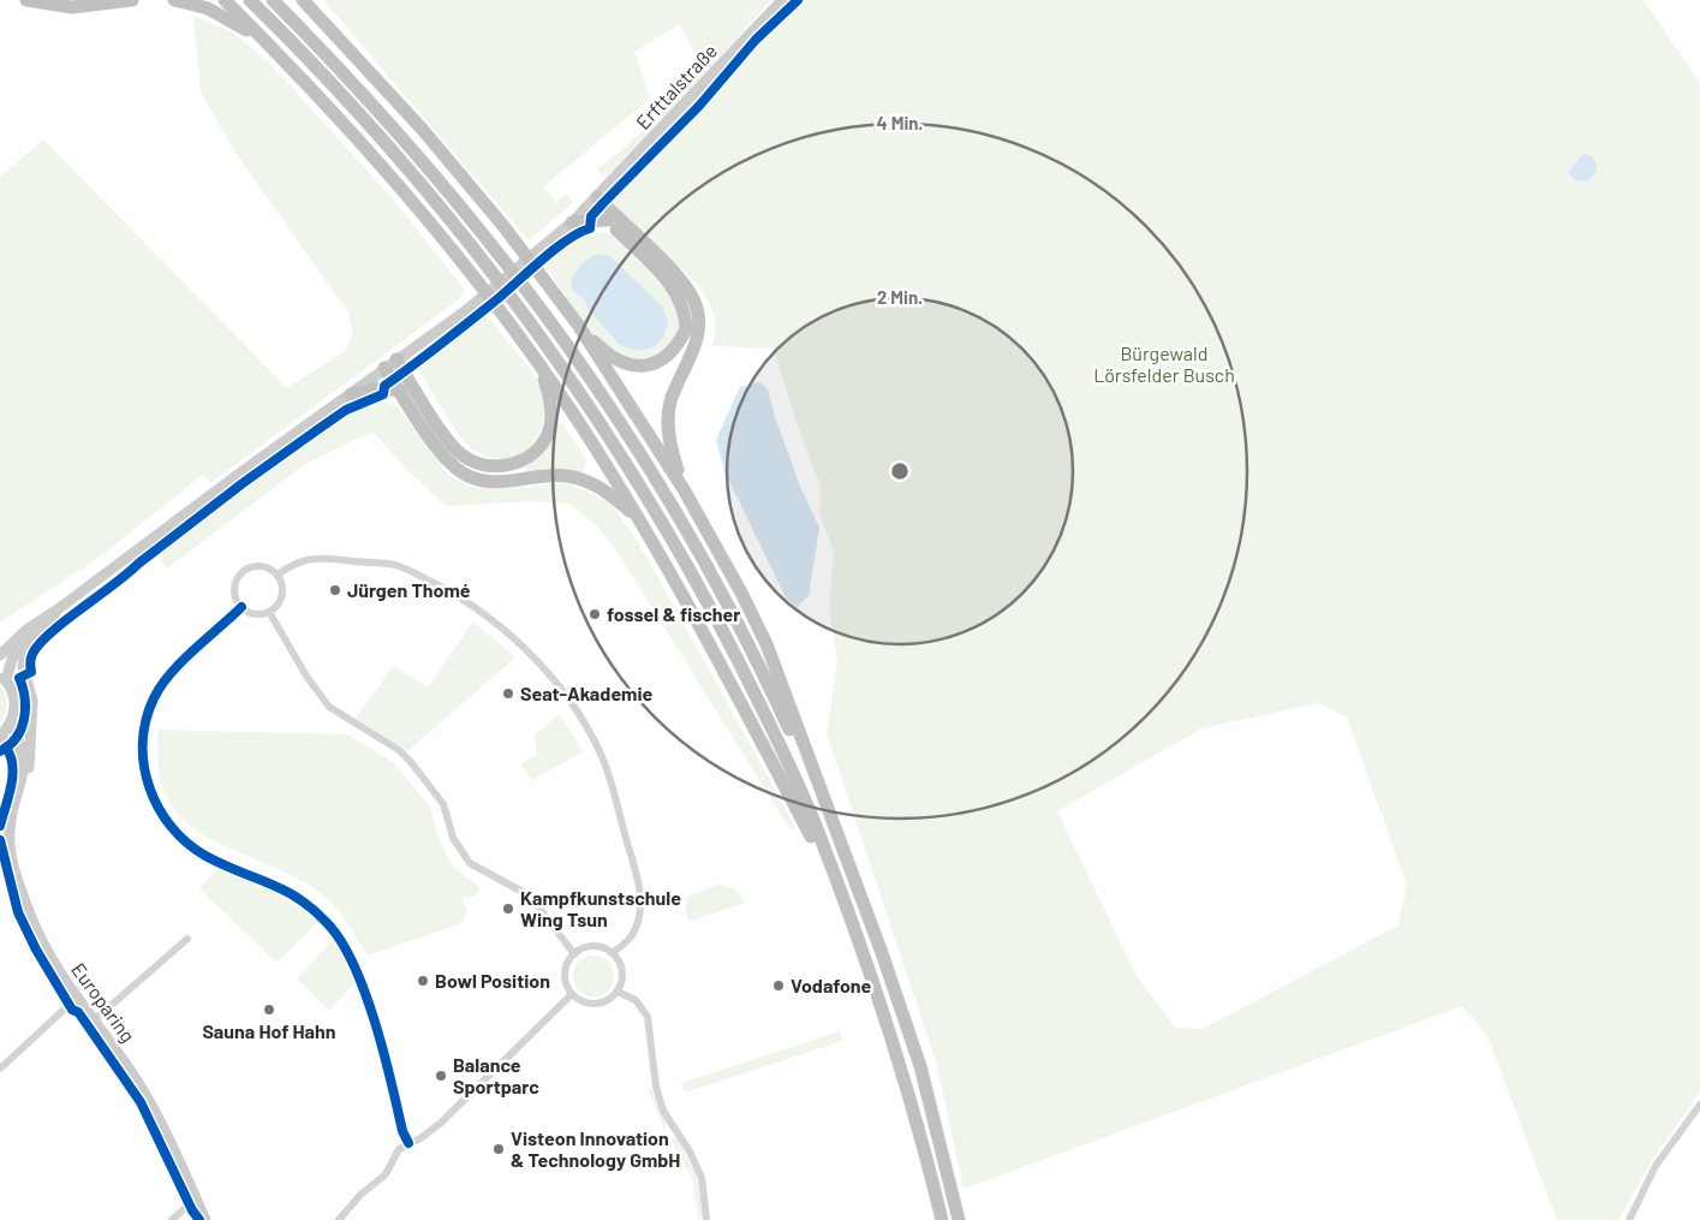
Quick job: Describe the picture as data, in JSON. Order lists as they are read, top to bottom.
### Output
{
  "streets": {
    "main road": ["Erfttalstraße", "Europaring"]
  },
  "parks": ["Bürgewald Lörsfelder Busch"],
  "places": [
    "Jürgen Thomé",
    "fossel & fischer",
    "Seat-Akademie",
    "Kampfkunstschule Wing Tsun",
    "Bowl Position",
    "Vodafone",
    "Sauna Hof Hahn",
    "Balance Sportparc",
    "Visteon Innovation & Technology GmbH"
  ],
  "rings": ["4 Min.", "2 Min."]
}
